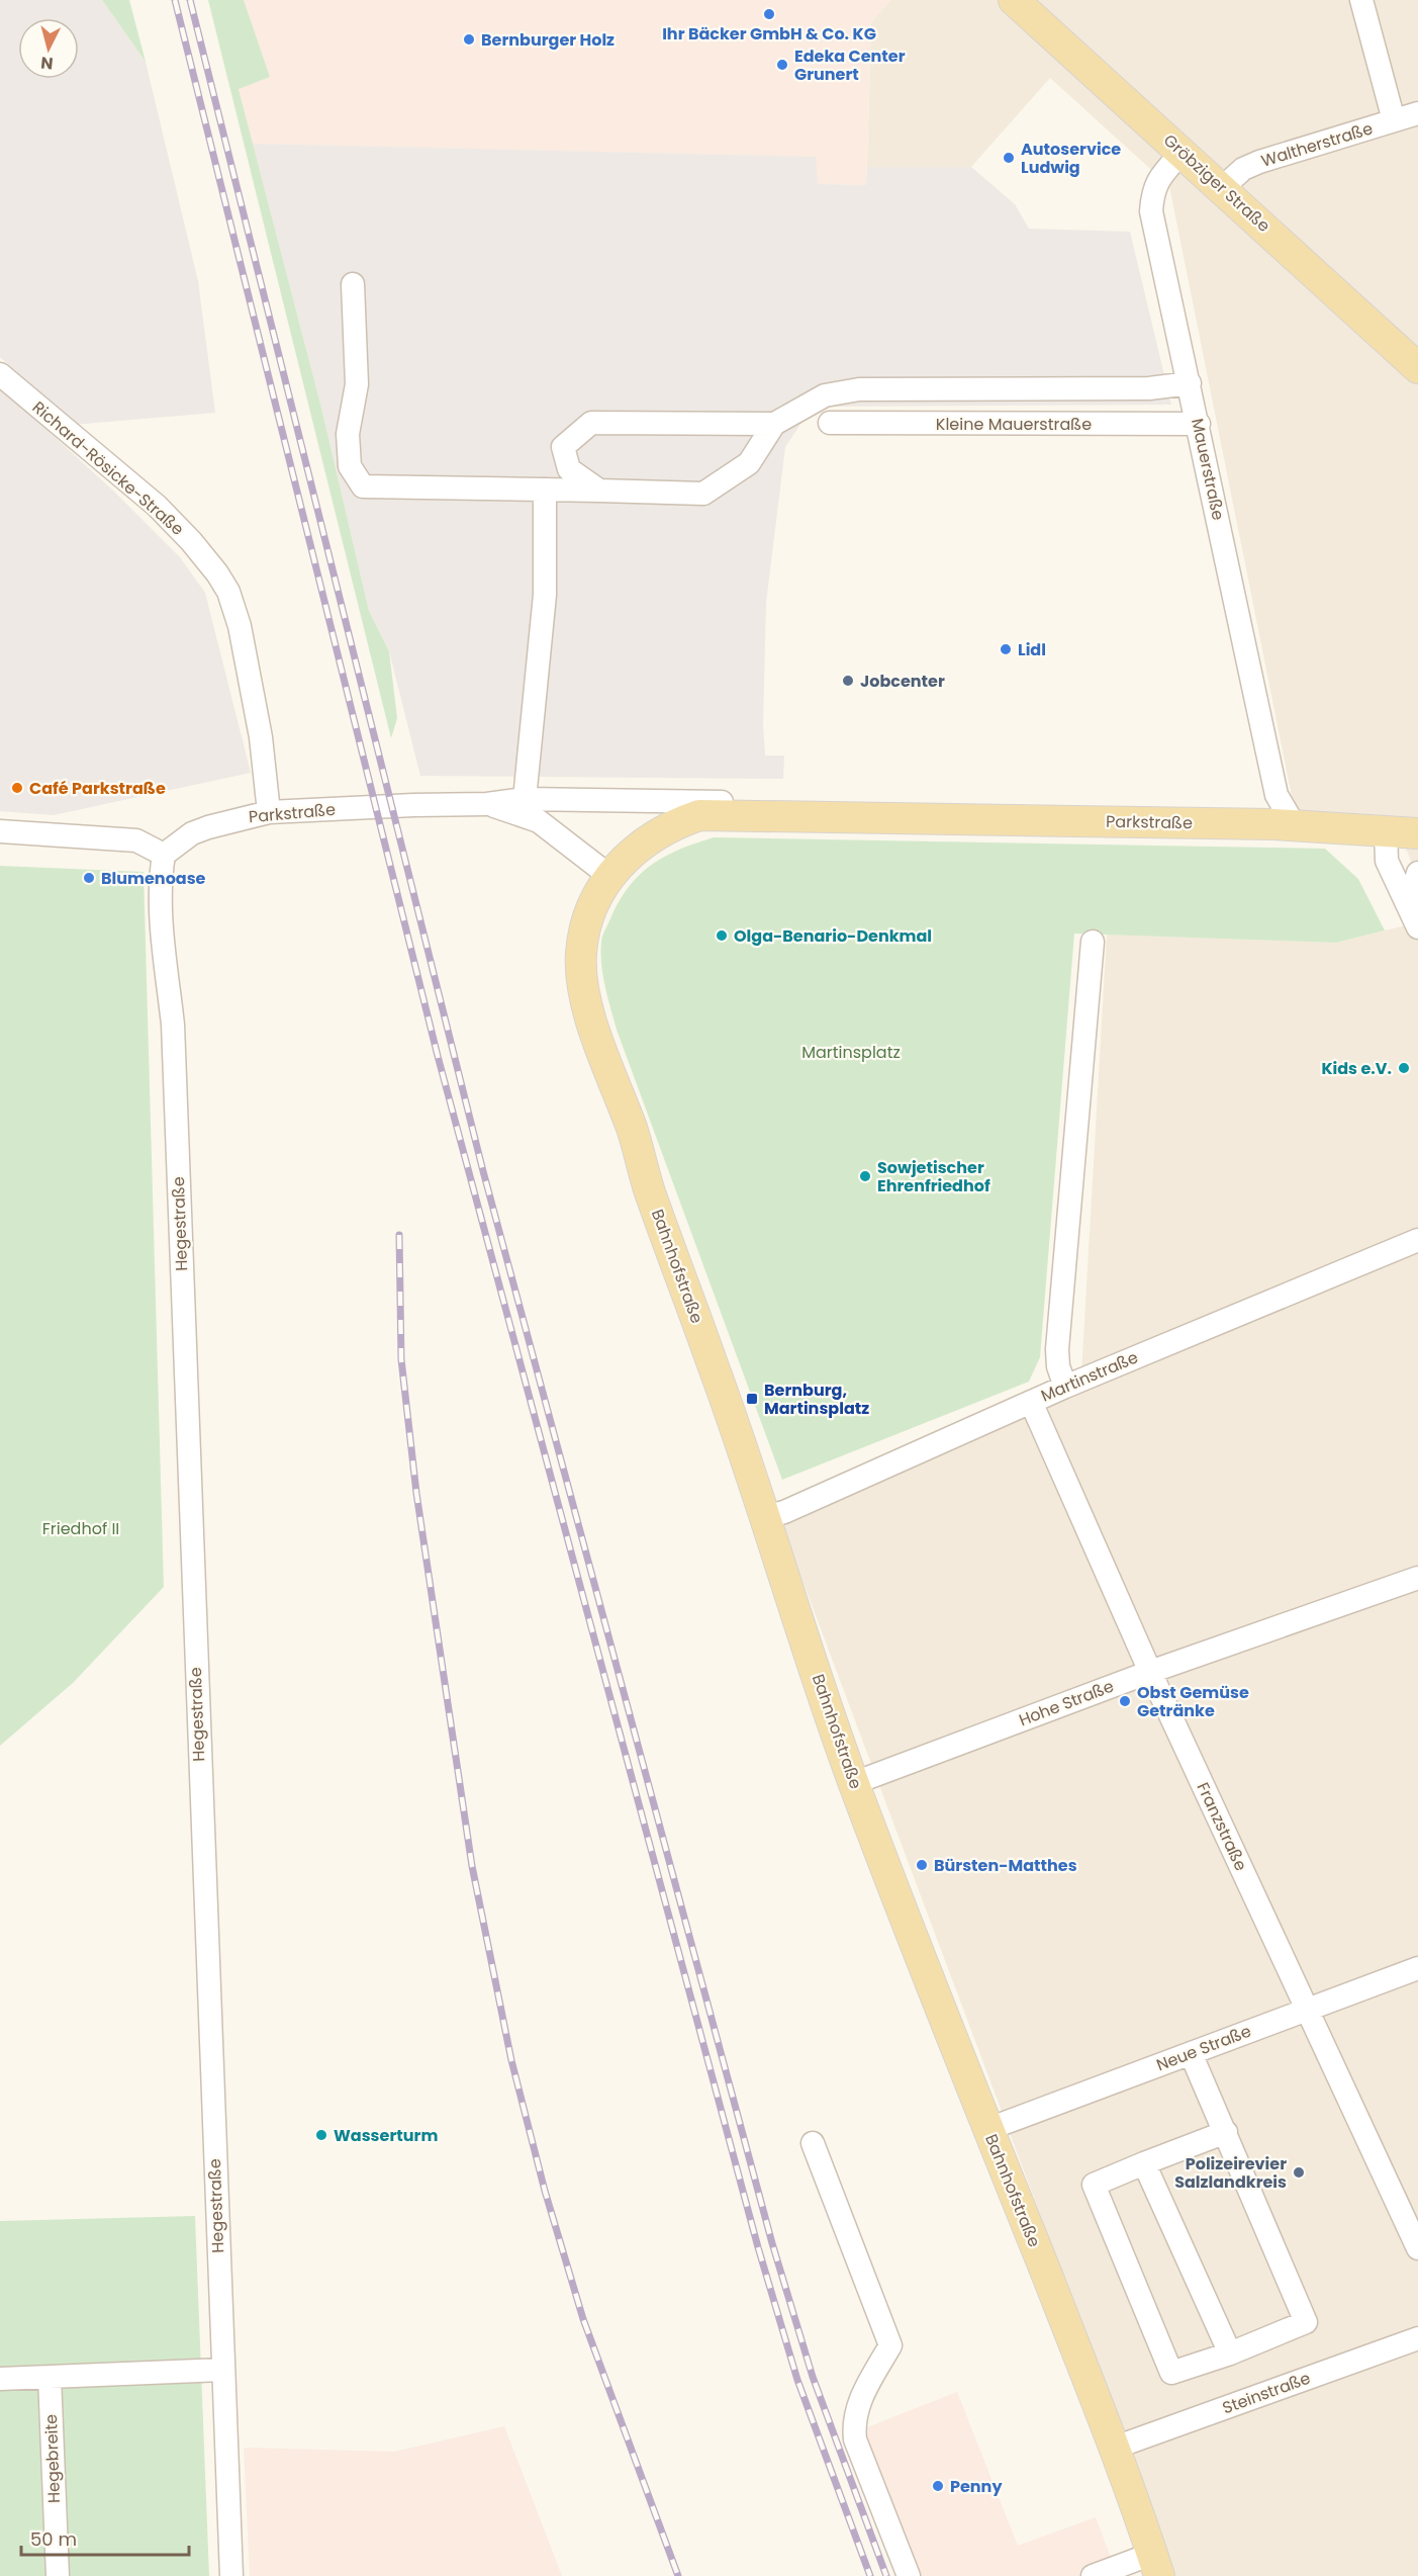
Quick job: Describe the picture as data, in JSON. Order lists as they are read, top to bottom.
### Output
{
  "streets": {
    "main road": ["Gröbziger Straße", "Parkstraße", "Bahnhofstraße"],
    "street": [
      "Waltherstraße",
      "Kleine Mauerstraße",
      "Richard-Rösicke-Straße",
      "Mauerstraße",
      "Hegestraße",
      "Martinstraße",
      "Hohe Straße",
      "Franzstraße",
      "Neue Straße",
      "Steinstraße",
      "Hegebreite"
    ]
  },
  "crossings": [
    ["Waltherstraße", "Gröbziger Straße"],
    ["Gröbziger Straße", "Mauerstraße"],
    ["Kleine Mauerstraße", "Mauerstraße"],
    ["Richard-Rösicke-Straße", "Parkstraße"],
    ["Mauerstraße", "Parkstraße"],
    ["Parkstraße", "Hegestraße"],
    ["Parkstraße", "Bahnhofstraße"],
    ["Bahnhofstraße", "Martinstraße"],
    ["Bahnhofstraße", "Hohe Straße"],
    ["Bahnhofstraße", "Neue Straße"],
    ["Bahnhofstraße", "Steinstraße"],
    ["Martinstraße", "Franzstraße"],
    ["Hohe Straße", "Franzstraße"],
    ["Franzstraße", "Neue Straße"]
  ],
  "parks": ["Martinsplatz", "Friedhof II"],
  "places": {
    "other": [
      "Ihr Bäcker GmbH & Co. KG",
      "Bernburger Holz",
      "Edeka Center Grunert",
      "Autoservice Ludwig",
      "Lidl",
      "Jobcenter",
      "Café Parkstraße",
      "Blumenoase",
      "Olga-Benario-Denkmal",
      "Kids e.V.",
      "Sowjetischer Ehrenfriedhof",
      "Obst Gemüse Getränke",
      "Bürsten-Matthes",
      "Wasserturm",
      "Polizeirevier Salzlandkreis",
      "Penny"
    ],
    "transit": ["Bernburg, Martinsplatz"]
  },
  "scale_bar": "50 m",
  "north": "bottom"
}
